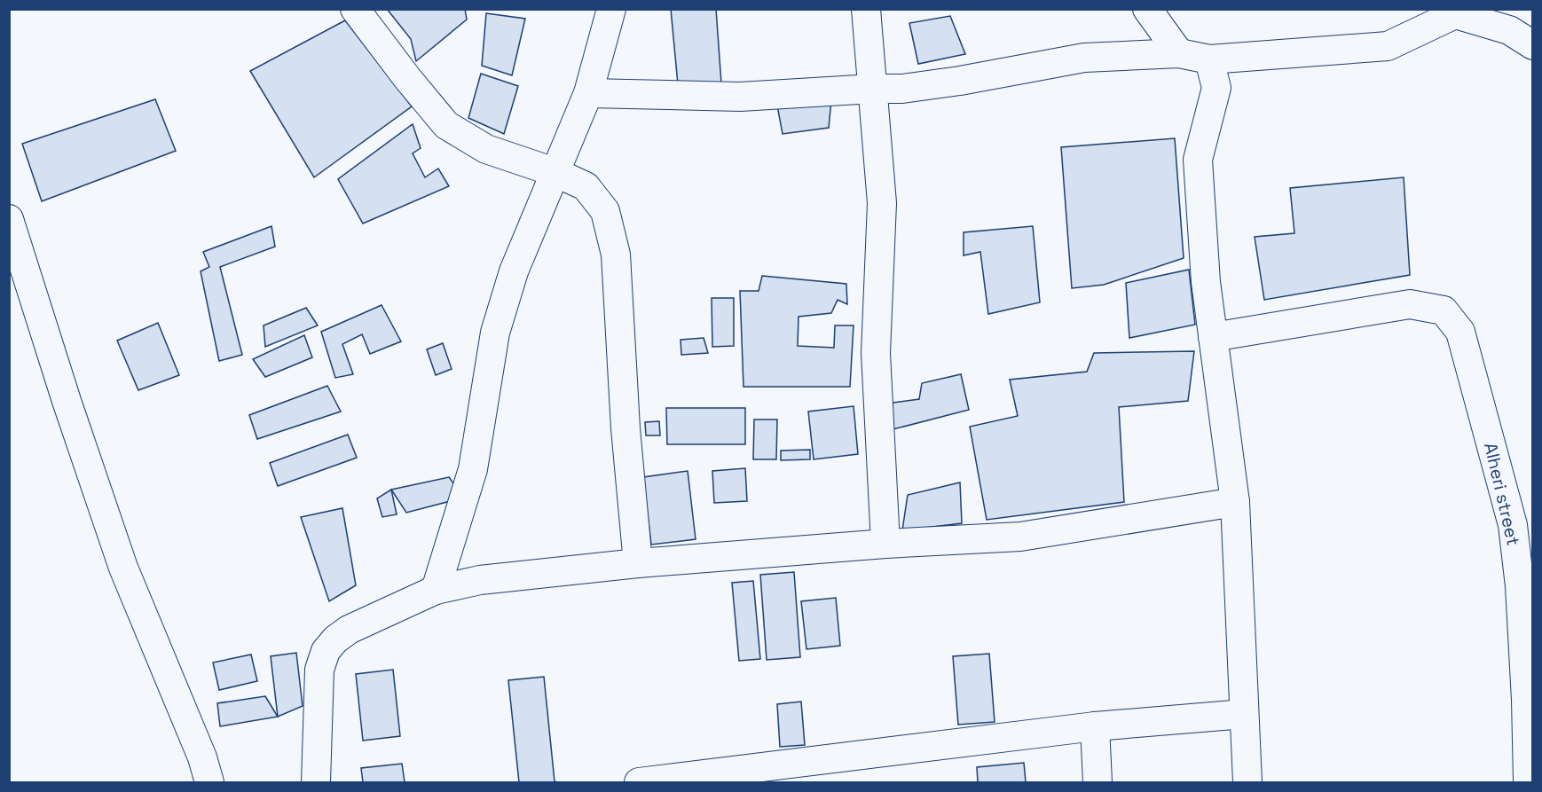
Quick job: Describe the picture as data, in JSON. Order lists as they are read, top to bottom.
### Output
{
  "streets": {
    "street": ["Alheri street"]
  }
}
